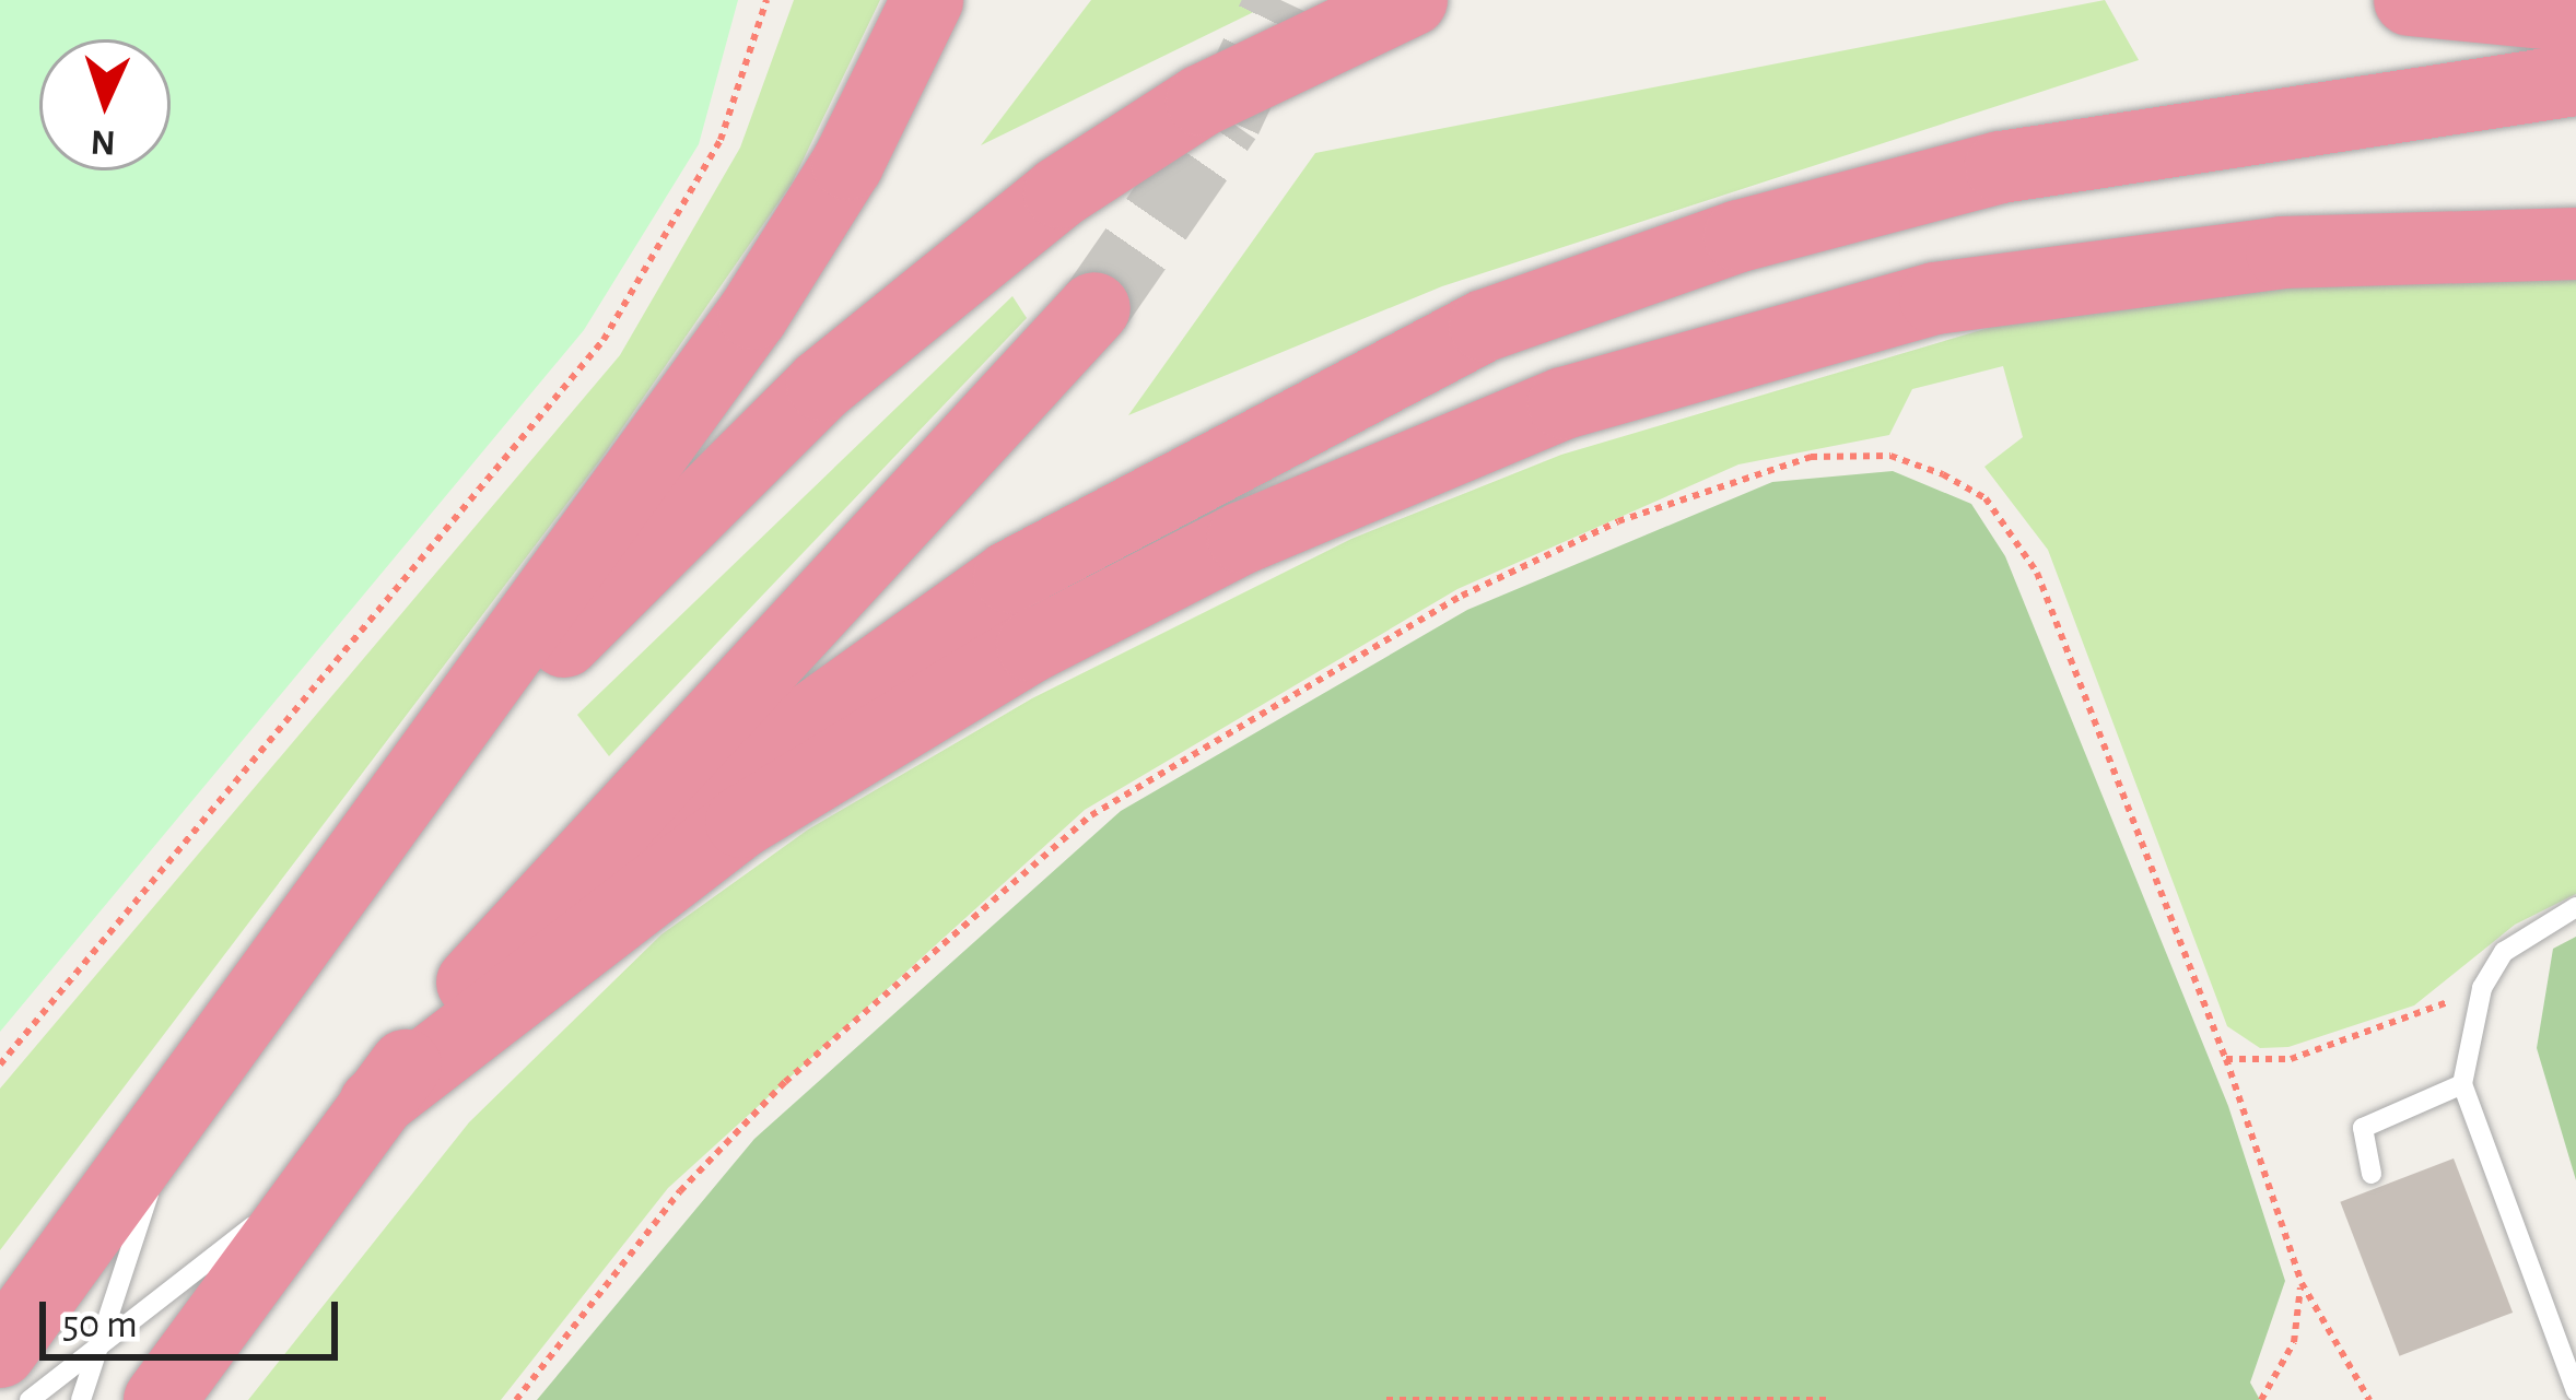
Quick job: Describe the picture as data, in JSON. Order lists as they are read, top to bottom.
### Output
{
  "scale_bar": "50 m",
  "north": "bottom"
}
